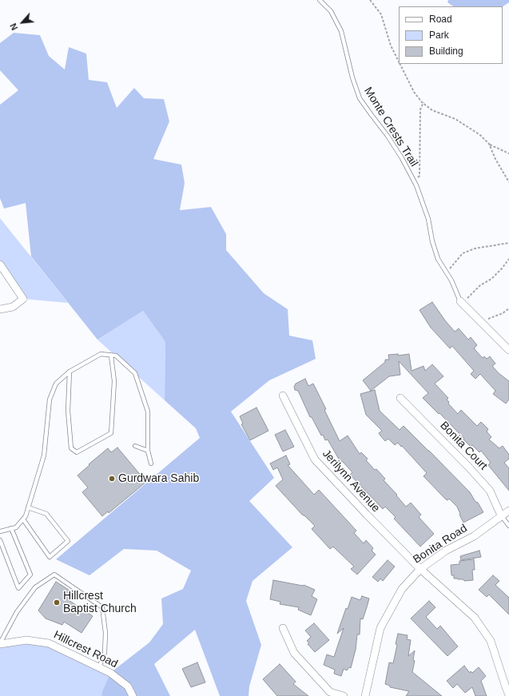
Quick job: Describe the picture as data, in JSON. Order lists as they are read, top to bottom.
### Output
{
  "streets": {
    "street": [
      "Bonita Court",
      "Jerilynn Avenue",
      "Bonita Road",
      "Hillcrest Road"
    ],
    "lane": ["Monte Crests Trail"]
  },
  "crossings": [
    ["Bonita Court", "Bonita Road"],
    ["Jerilynn Avenue", "Bonita Road"]
  ],
  "places": ["Gurdwara Sahib", "Hillcrest Baptist Church"],
  "legend": ["Road", "Park", "Building"],
  "north": "bottom left"
}
